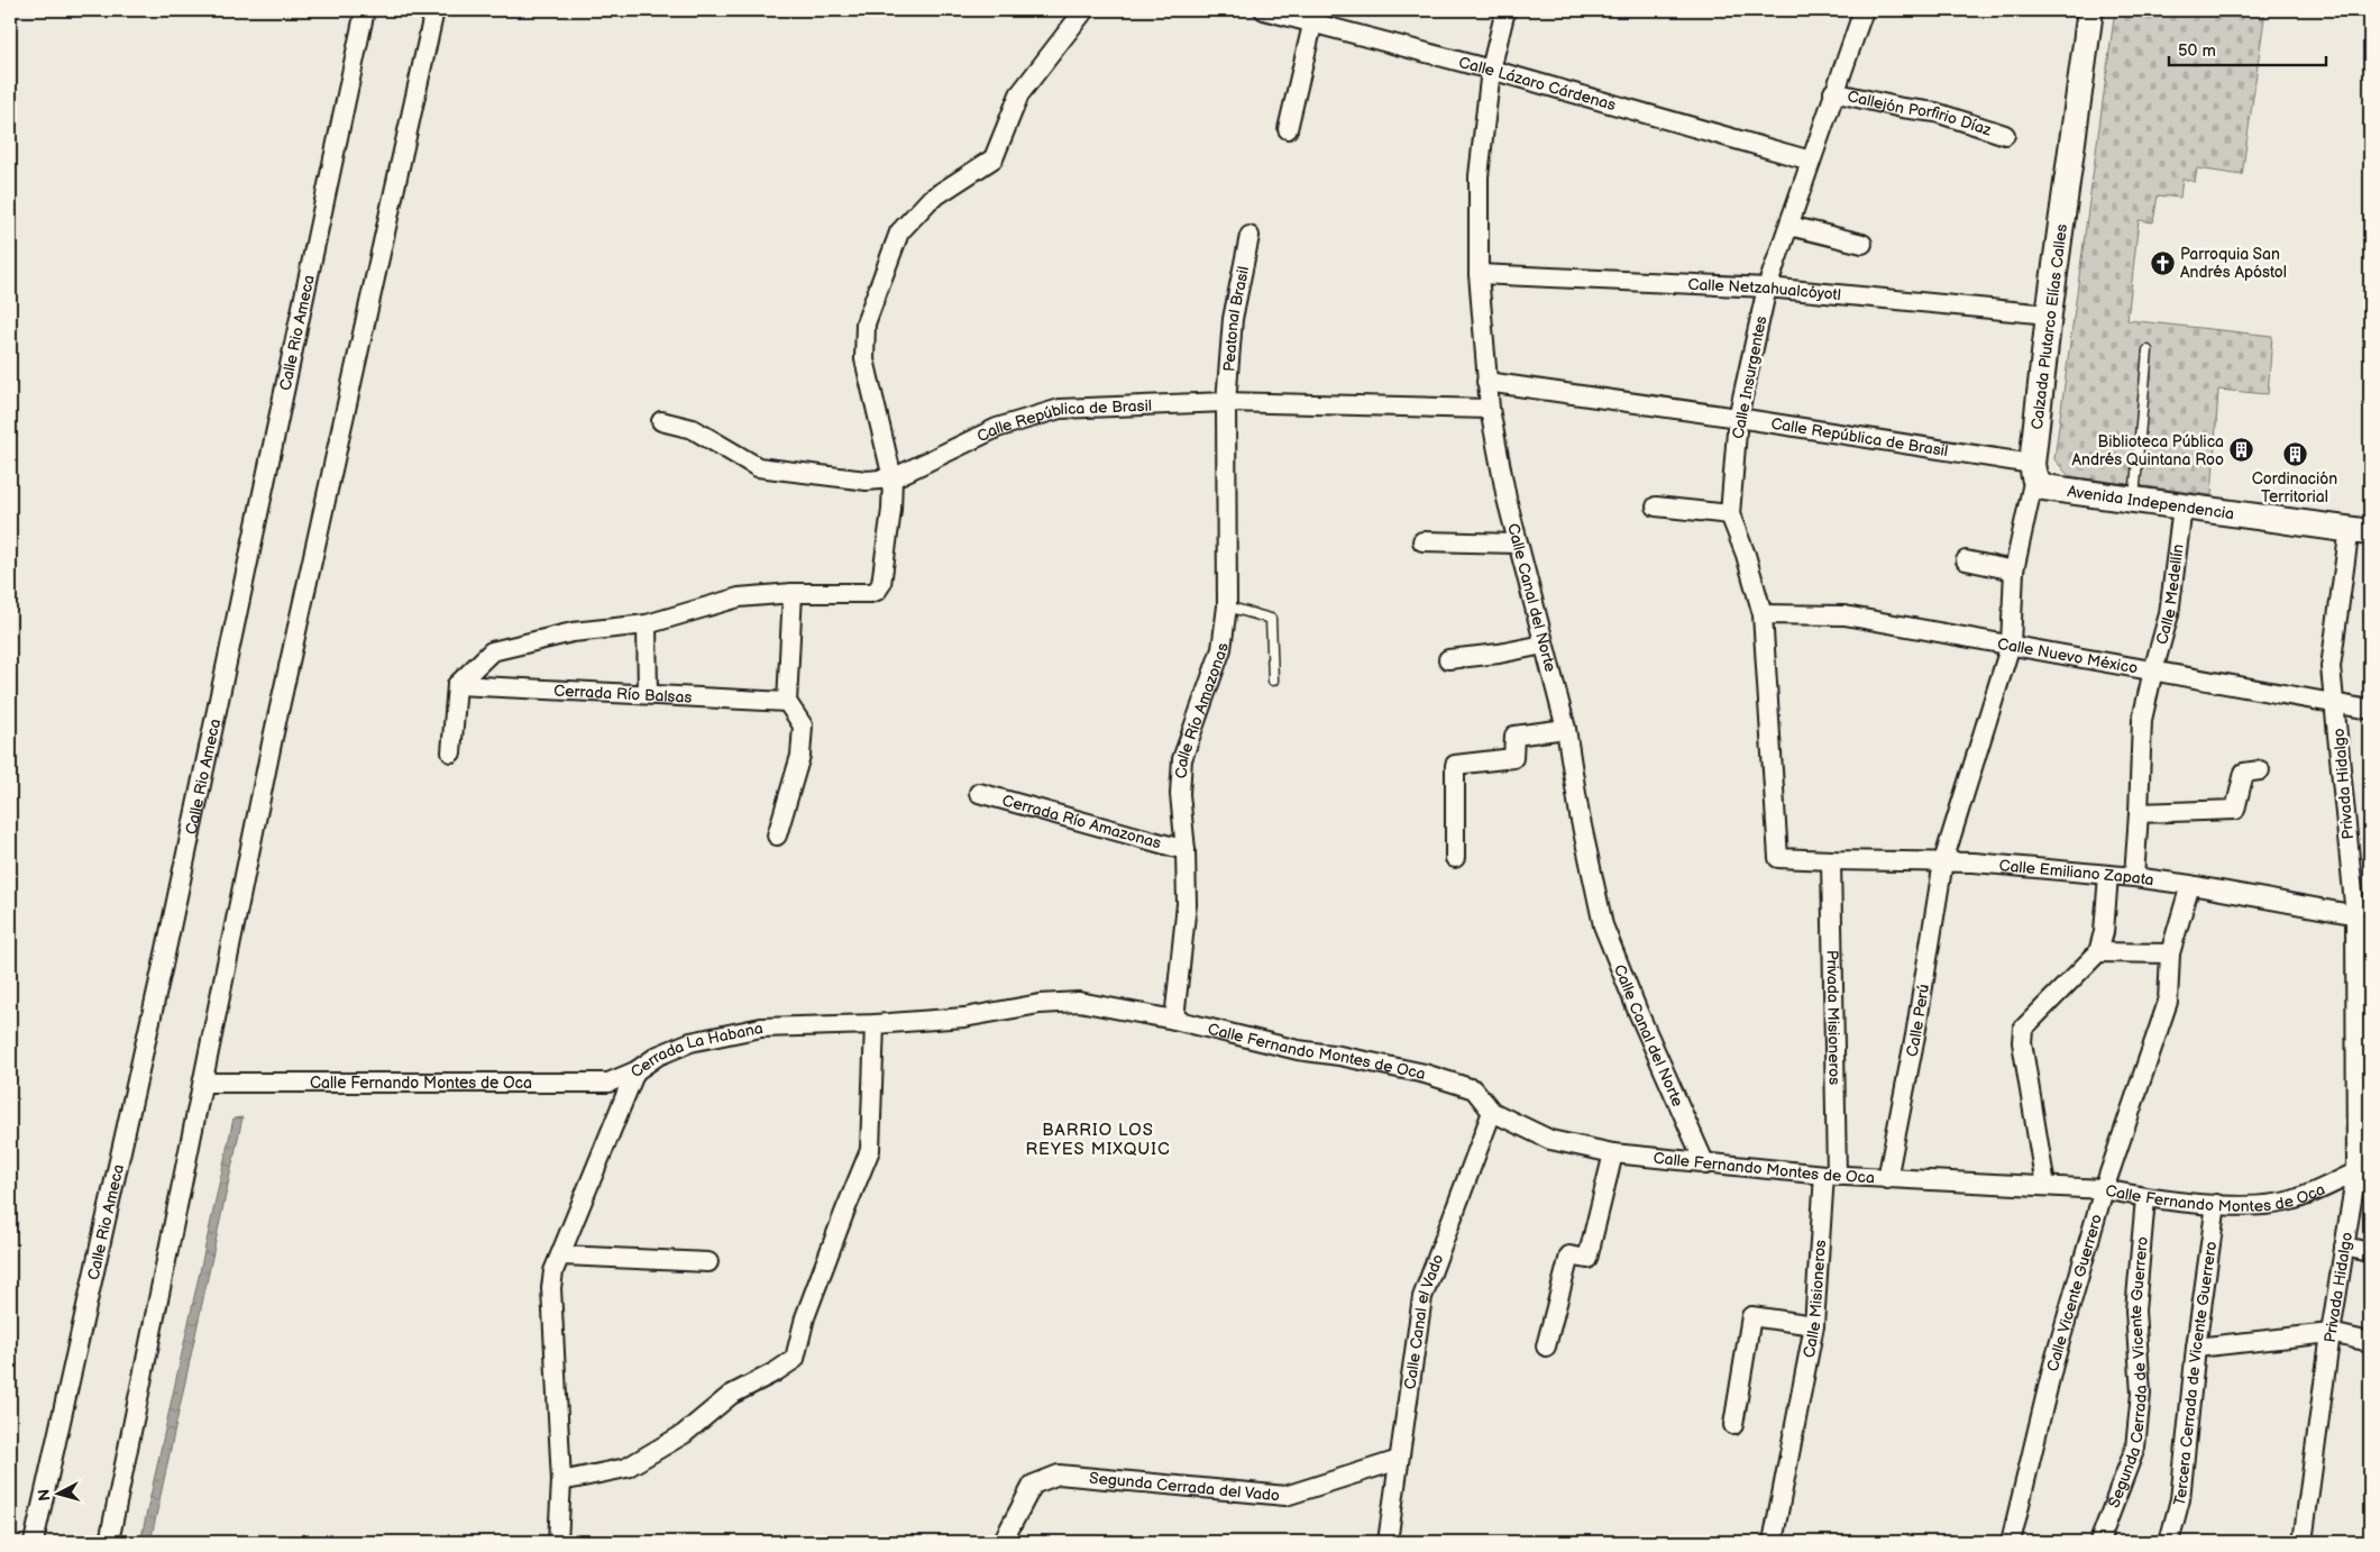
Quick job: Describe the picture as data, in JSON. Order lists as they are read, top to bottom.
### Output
{
  "streets": {
    "main road": ["Calzada Plutarco Elías Calles", "Avenida Independencia"],
    "street": [
      "Calle Lázaro Cárdenas",
      "Callejón Porfirio Díaz",
      "Calle Netzahualcóyotl",
      "Peatonal Brasil",
      "Calle Rio Ameca",
      "Calle Insurgentes",
      "Calle República de Brasil",
      "Calle Medellín",
      "Calle Canal del Norte",
      "Calle Nuevo México",
      "Cerrada Río Balsas",
      "Calle Río Amazonas",
      "Privada Hidalgo",
      "Cerrada Río Amazonas",
      "Calle Emiliano Zapata",
      "Privada Misioneros",
      "Calle Perú",
      "Calle Fernando Montes de Oca",
      "Cerrada La Habana",
      "Calle Vicente Guerrero",
      "Calle Misioneros",
      "Calle Canal el Vado",
      "Segunda Cerrada de Vicente Guerrero",
      "Tercera Cerrada de Vicente Guerrero",
      "Segunda Cerrada del Vado"
    ]
  },
  "crossings": [
    ["Calle Lázaro Cárdenas", "Calle Insurgentes"],
    ["Calle Lázaro Cárdenas", "Calle Canal del Norte"],
    ["Callejón Porfirio Díaz", "Calle Insurgentes"],
    ["Calle Netzahualcóyotl", "Calzada Plutarco Elías Calles"],
    ["Calle Netzahualcóyotl", "Calle Insurgentes"],
    ["Calle Netzahualcóyotl", "Calle Canal del Norte"],
    ["Peatonal Brasil", "Calle República de Brasil"],
    ["Peatonal Brasil", "Calle Río Amazonas"],
    ["Calzada Plutarco Elías Calles", "Calle República de Brasil"],
    ["Calzada Plutarco Elías Calles", "Avenida Independencia"],
    ["Calzada Plutarco Elías Calles", "Calle Nuevo México"],
    ["Calzada Plutarco Elías Calles", "Calle Perú"],
    ["Calle Insurgentes", "Calle República de Brasil"],
    ["Calle Insurgentes", "Calle Nuevo México"],
    ["Calle Insurgentes", "Calle Emiliano Zapata"],
    ["Calle República de Brasil", "Avenida Independencia"],
    ["Calle República de Brasil", "Calle Canal del Norte"],
    ["Calle República de Brasil", "Calle Río Amazonas"],
    ["Avenida Independencia", "Calle Medellín"],
    ["Avenida Independencia", "Privada Hidalgo"],
    ["Calle Medellín", "Calle Nuevo México"],
    ["Calle Medellín", "Calle Emiliano Zapata"],
    ["Calle Canal del Norte", "Calle Fernando Montes de Oca"],
    ["Calle Nuevo México", "Privada Hidalgo"],
    ["Calle Nuevo México", "Calle Perú"],
    ["Calle Río Amazonas", "Cerrada Río Amazonas"],
    ["Calle Río Amazonas", "Calle Fernando Montes de Oca"],
    ["Calle Río Amazonas", "Cerrada La Habana"],
    ["Privada Hidalgo", "Calle Emiliano Zapata"],
    ["Privada Hidalgo", "Calle Fernando Montes de Oca"],
    ["Calle Emiliano Zapata", "Privada Misioneros"],
    ["Calle Emiliano Zapata", "Calle Perú"],
    ["Calle Emiliano Zapata", "Calle Vicente Guerrero"],
    ["Privada Misioneros", "Calle Fernando Montes de Oca"],
    ["Privada Misioneros", "Calle Misioneros"],
    ["Calle Perú", "Calle Fernando Montes de Oca"],
    ["Calle Fernando Montes de Oca", "Cerrada La Habana"],
    ["Calle Fernando Montes de Oca", "Calle Vicente Guerrero"],
    ["Calle Fernando Montes de Oca", "Calle Misioneros"],
    ["Calle Fernando Montes de Oca", "Calle Canal el Vado"],
    ["Calle Fernando Montes de Oca", "Segunda Cerrada de Vicente Guerrero"],
    ["Calle Fernando Montes de Oca", "Tercera Cerrada de Vicente Guerrero"],
    ["Calle Canal el Vado", "Segunda Cerrada del Vado"]
  ],
  "districts": ["BARRIO LOS REYES MIXQUIC"],
  "places": {
    "church": ["Parroquia San Andrés Apóstol"],
    "building": ["Biblioteca Pública Andrés Quintana Roo", "Cordinación Territorial"]
  },
  "scale_bar": "50 m",
  "north": "left"
}
